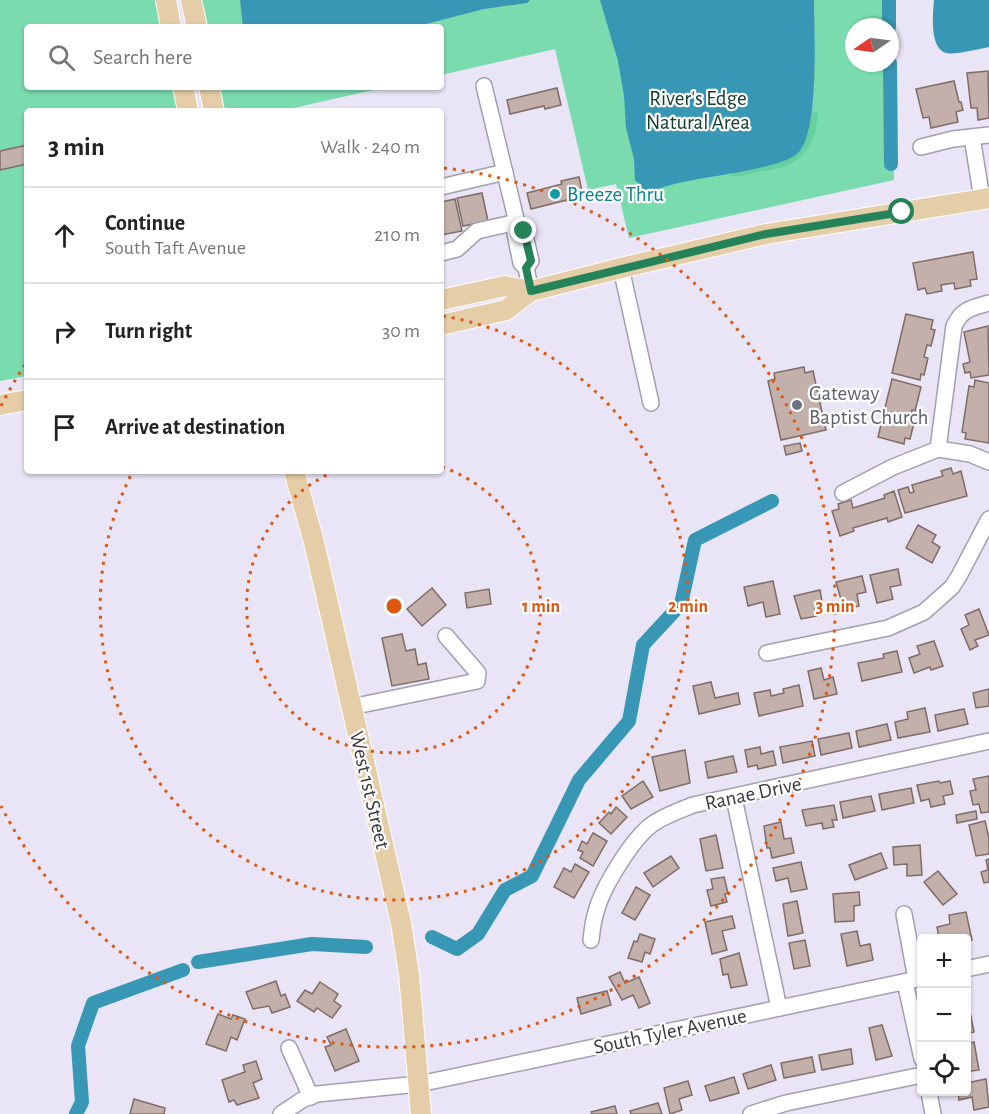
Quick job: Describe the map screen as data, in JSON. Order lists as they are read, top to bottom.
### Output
{
  "streets": {
    "main road": ["West 1st Street"],
    "street": ["Ranae Drive", "South Tyler Avenue"]
  },
  "crossings": [
    ["West 1st Street", "South Tyler Avenue"]
  ],
  "parks": ["River's Edge Natural Area"],
  "places": ["Breeze Thru", "Gateway Baptist Church"],
  "north": "left",
  "page": {
    "search": "Search here",
    "heading": ["3 min", "Walk · 240 m"],
    "list": [
      ["Continue", "South Taft Avenue", "210 m"],
      ["Turn right", "30 m"],
      "Arrive at destination"
    ],
    "map_buttons": ["+", "−"]
  },
  "rings": ["1 min", "2 min", "3 min"]
}
